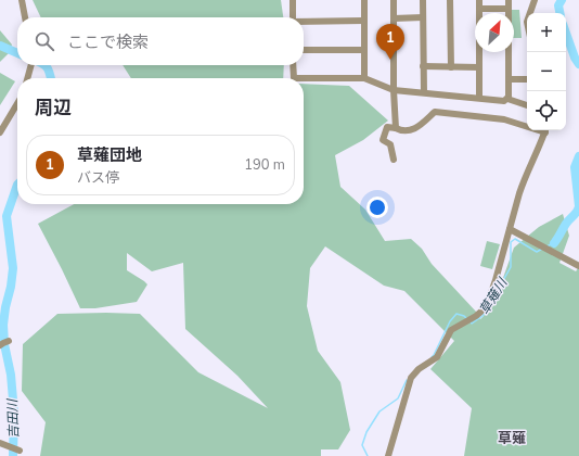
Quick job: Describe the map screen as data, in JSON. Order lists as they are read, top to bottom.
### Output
{
  "districts": ["草薙"],
  "water": ["草薙川", "吉田川"],
  "north": "top right",
  "page": {
    "map_buttons": ["+", "−"],
    "search": "ここで検索",
    "pins": "1",
    "heading": "周辺",
    "list": [
      {
        "mark": "1",
        "name": "草薙団地",
        "note": "バス停",
        "value": "190 m"
      }
    ]
  }
}
